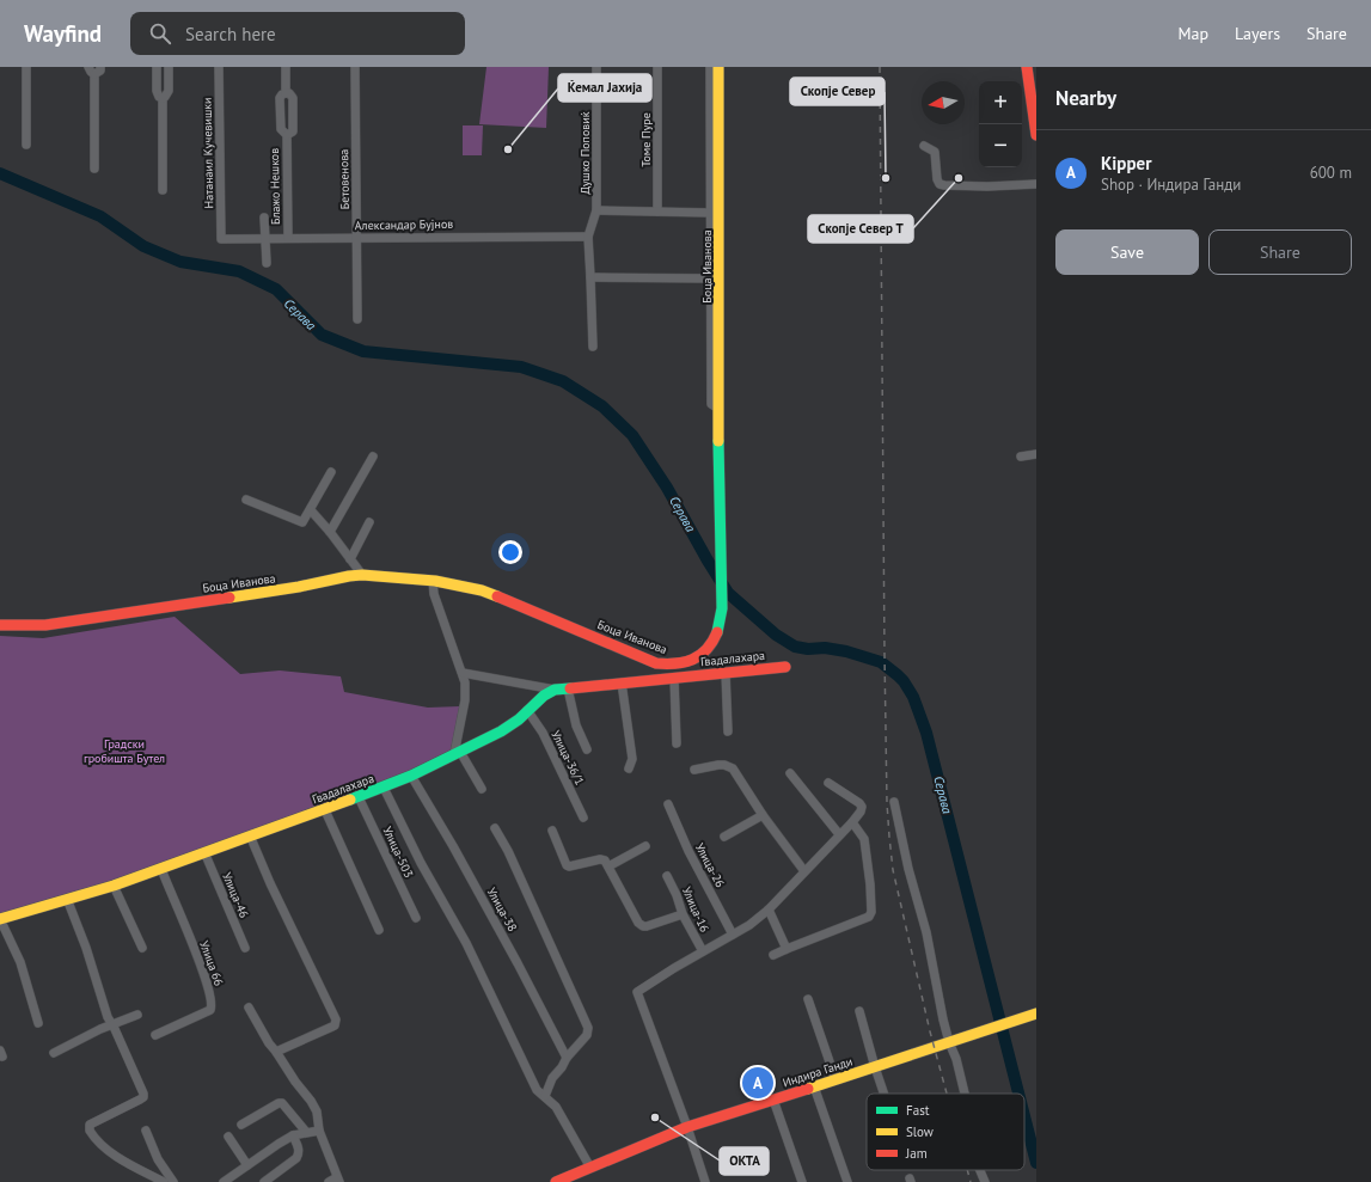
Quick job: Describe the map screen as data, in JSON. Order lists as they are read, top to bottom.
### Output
{
  "streets": {
    "street": [
      "Томе Пуре",
      "Натанаил Кучевишки",
      "Душко Поповиќ",
      "Бетовенова",
      "Блажо Нешков",
      "Александар Бујнов",
      "Боца Иванова",
      "Гвадалахара",
      "Улица-36/1",
      "Улица-503",
      "Улица-26",
      "Улица-46",
      "Улица-38",
      "Улица-16",
      "Улица 66",
      "Индира Ганди"
    ]
  },
  "crossings": [
    ["Натанаил Кучевишки", "Александар Бујнов"],
    ["Душко Поповиќ", "Александар Бујнов"],
    ["Бетовенова", "Александар Бујнов"],
    ["Блажо Нешков", "Александар Бујнов"],
    ["Боца Иванова", "Гвадалахара"],
    ["Гвадалахара", "Улица-36/1"],
    ["Гвадалахара", "Улица-503"],
    ["Гвадалахара", "Улица-46"],
    ["Гвадалахара", "Улица-38"],
    ["Гвадалахара", "Улица 66"]
  ],
  "water": ["Серава"],
  "parks": ["Градски гробишта Бутел"],
  "places": [
    "Ќемал Јахија",
    "Скопје Север",
    "Скопје Север Т",
    "ОКТА"
  ],
  "legend": ["Fast", "Slow", "Jam"],
  "north": "left",
  "page": {
    "header": "Wayfind",
    "search": "Search here",
    "nav": ["Map", "Layers", "Share"],
    "heading": "Nearby",
    "map_buttons": ["+", "−"],
    "list": [
      {
        "mark": "A",
        "name": "Kipper",
        "note": "Shop · Индира Ганди",
        "value": "600 m"
      }
    ],
    "buttons": ["Save", "Share"],
    "pins": "A"
  }
}
